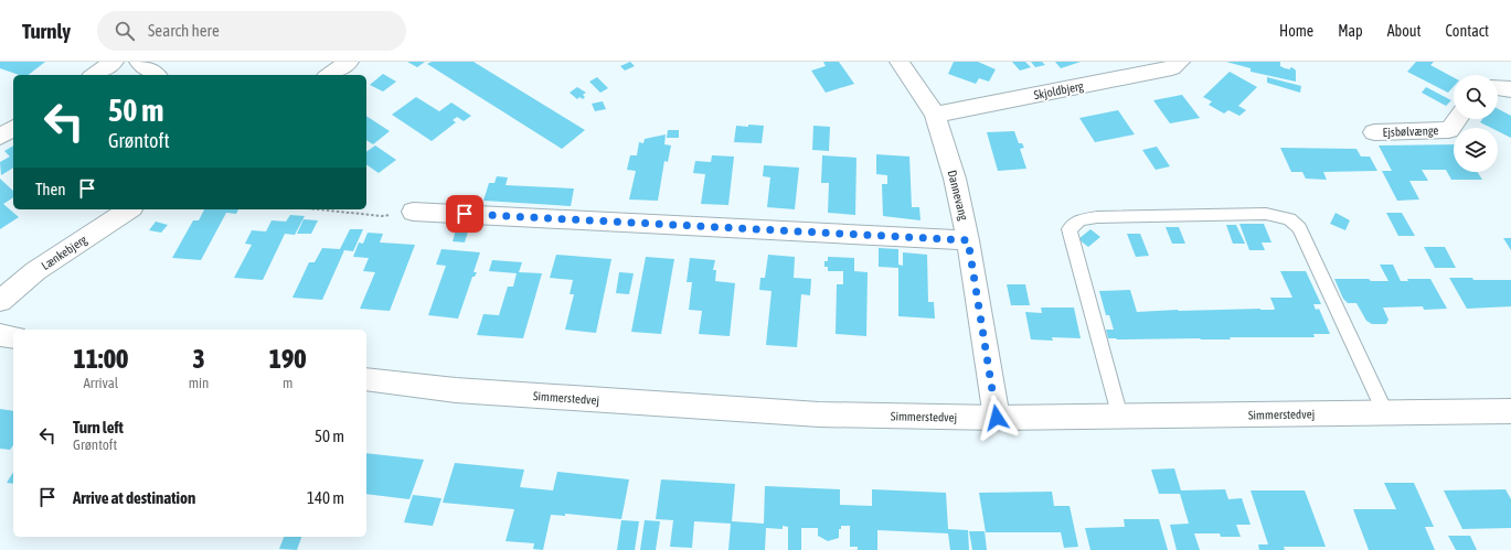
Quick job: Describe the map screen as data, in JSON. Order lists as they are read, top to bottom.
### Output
{
  "streets": {
    "street": [
      "Skjoldbjerg",
      "Ejsbølvænge",
      "Dannevang",
      "Lænkebjerg",
      "Simmerstedvej"
    ]
  },
  "crossings": [
    ["Skjoldbjerg", "Dannevang"],
    ["Dannevang", "Simmerstedvej"]
  ],
  "page": {
    "header": "Turnly",
    "search": "Search here",
    "nav": [
      "Home",
      "Map",
      "About",
      "Contact"
    ],
    "turn": ["50 m", "Grøntoft"],
    "then": "Then",
    "eta": [
      "11:00",
      "Arrival",
      "3",
      "min",
      "190",
      "m"
    ],
    "list": [
      {
        "name": "Turn left",
        "note": "Grøntoft",
        "value": "50 m"
      },
      {
        "name": "Arrive at destination",
        "value": "140 m"
      }
    ]
  }
}
